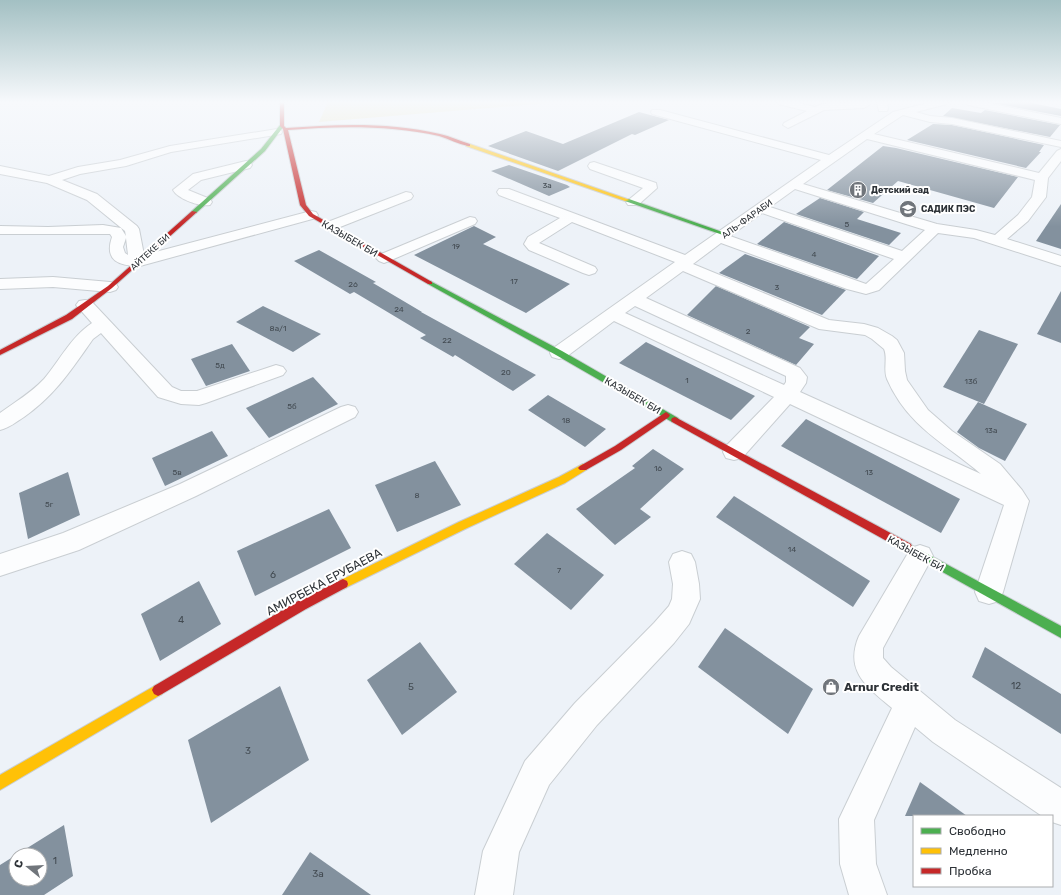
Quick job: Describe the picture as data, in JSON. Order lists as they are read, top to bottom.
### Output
{
  "streets": {
    "street": [
      "АЛЬ-ФАРАБИ",
      "КАЗЫБЕК БИ",
      "АЙТЕКЕ БИ",
      "АМИРБЕКА ЕРУБАЕВА"
    ]
  },
  "crossings": [
    ["АЛЬ-ФАРАБИ", "КАЗЫБЕК БИ"],
    ["КАЗЫБЕК БИ", "АМИРБЕКА ЕРУБАЕВА"]
  ],
  "places": {
    "building": ["Детский сад"],
    "school or university": ["САДИК ПЭС"],
    "shop": ["Arnur Credit"]
  },
  "house_numbers": [
    "3а",
    "5",
    "19",
    "4",
    "17",
    "26",
    "3",
    "24",
    "8а/1",
    "2",
    "22",
    "5д",
    "20",
    "1",
    "13б",
    "5б",
    "18",
    "13а",
    "16",
    "5в",
    "13",
    "8",
    "5г",
    "14",
    "7",
    "6",
    "4",
    "12",
    "5",
    "3",
    "1",
    "3а"
  ],
  "legend": ["Свободно", "Медленно", "Пробка"],
  "north": "left"
}
